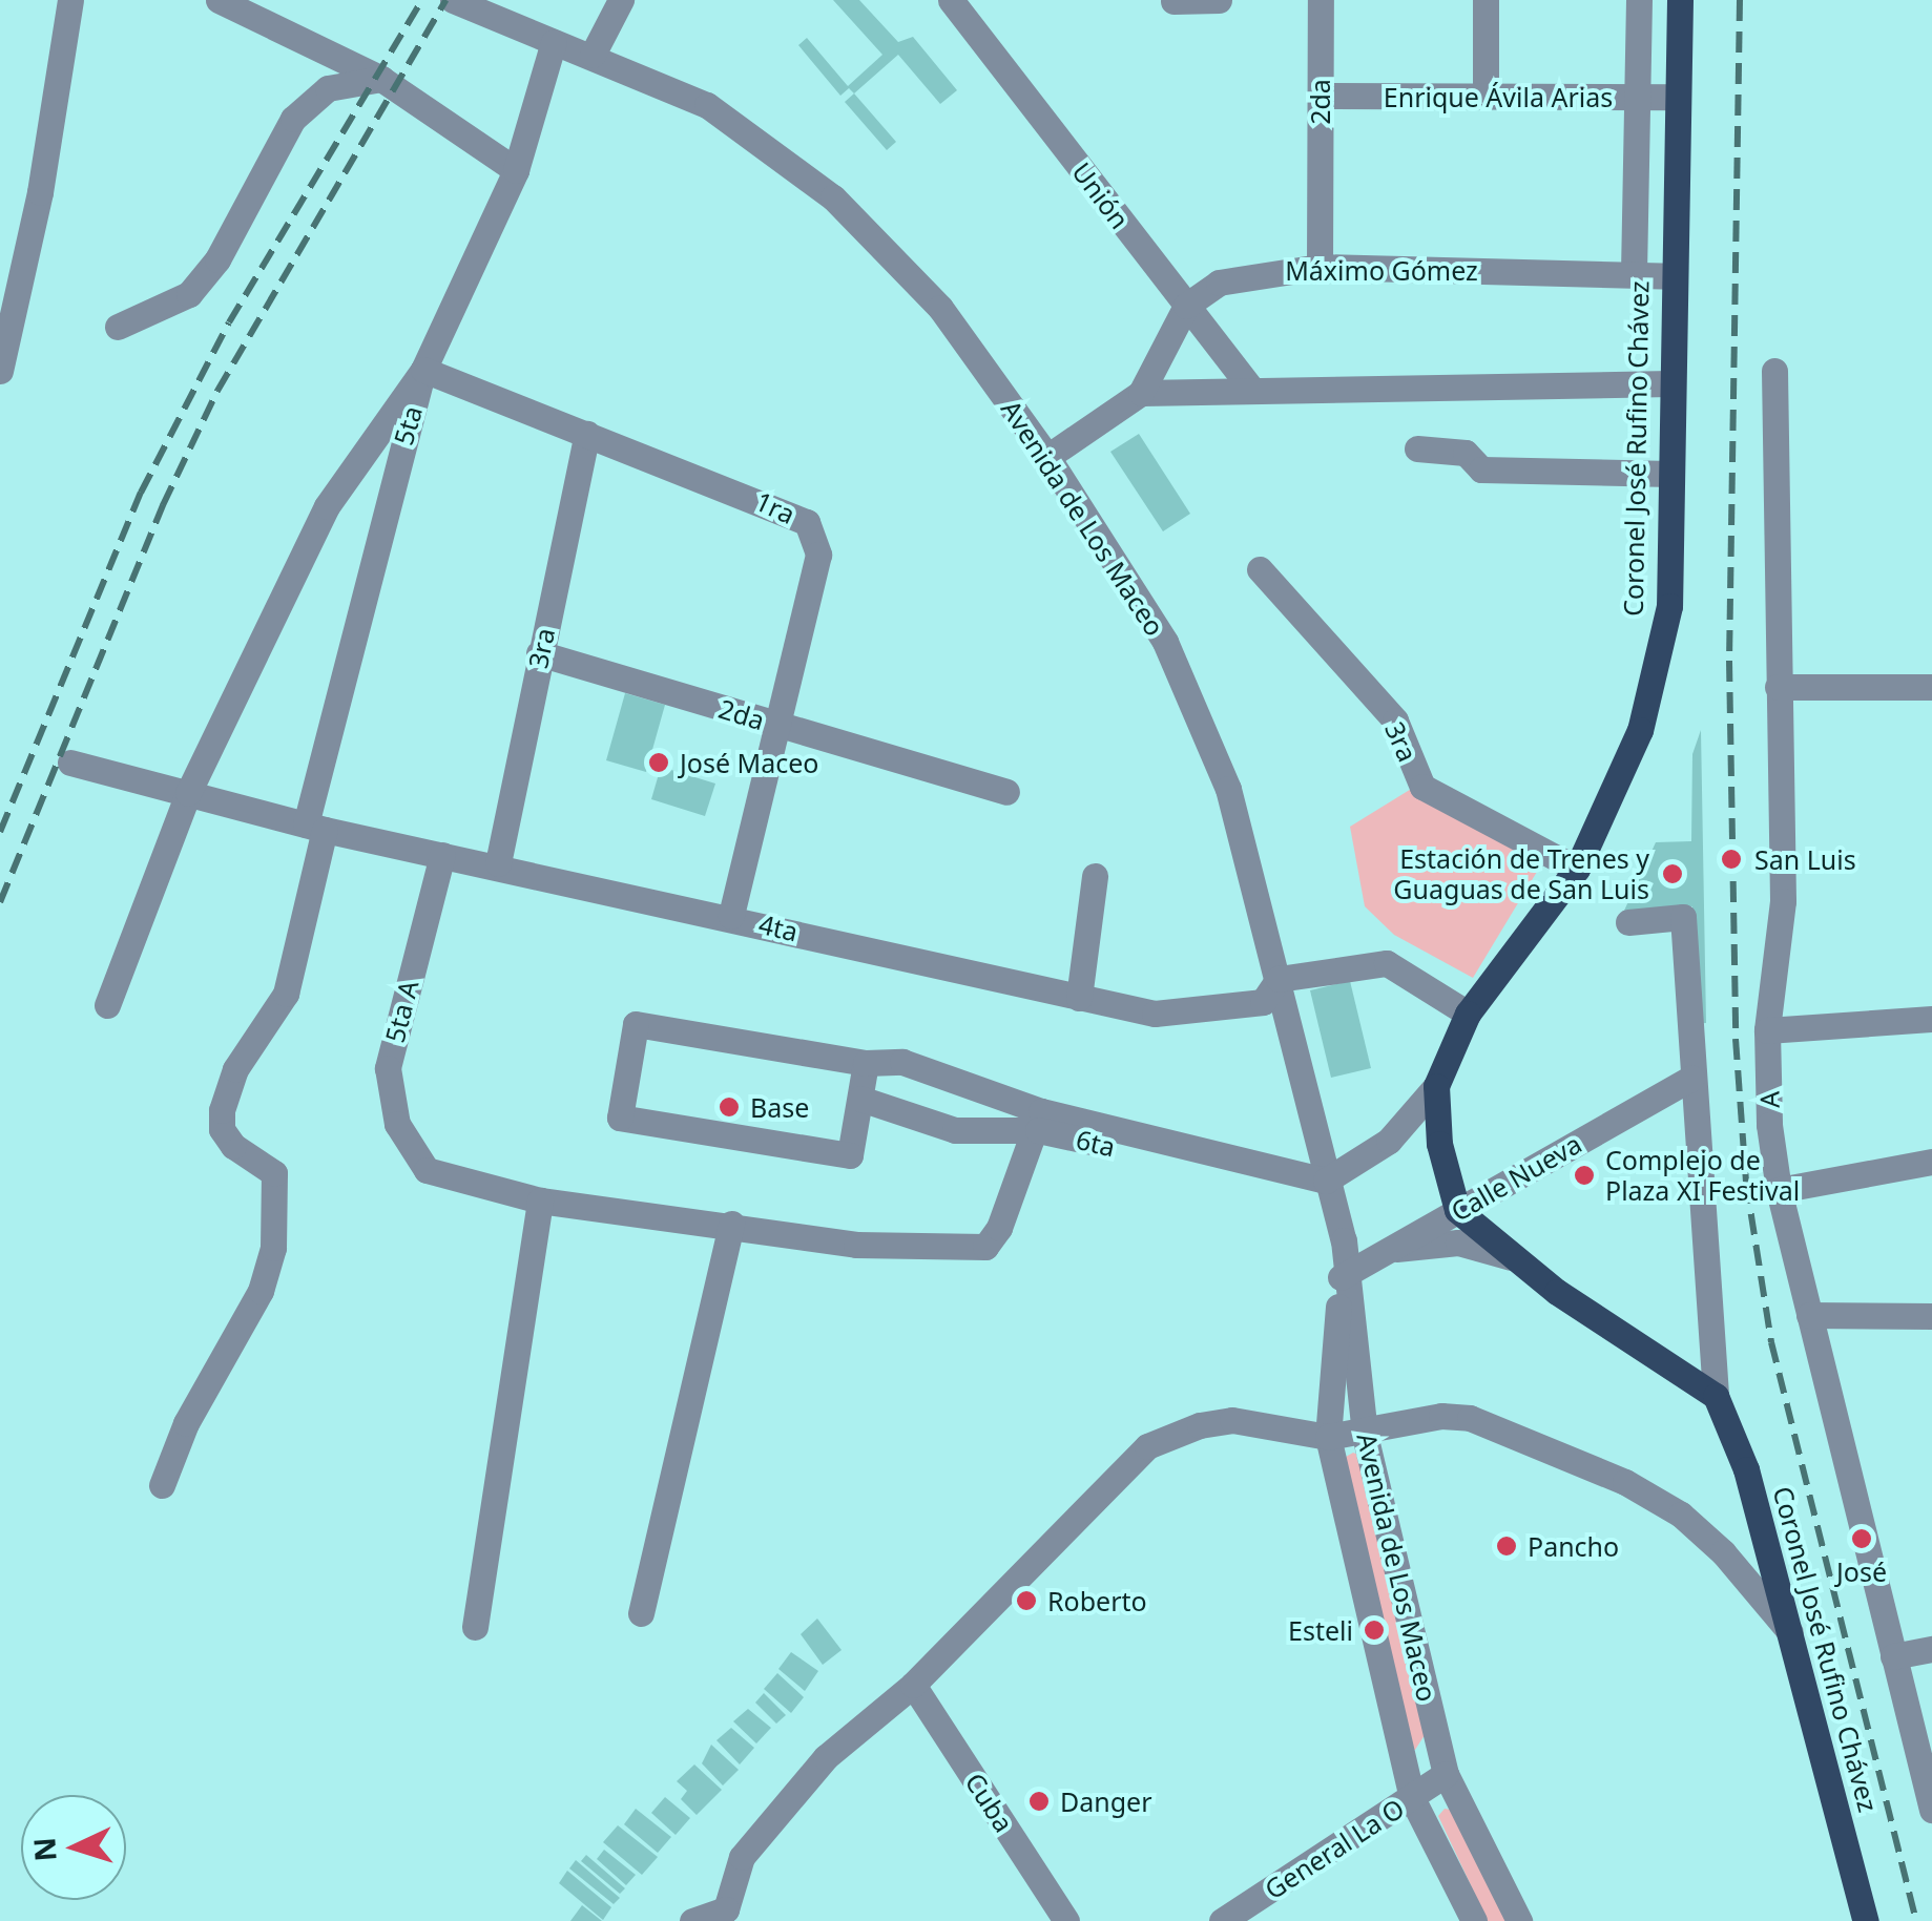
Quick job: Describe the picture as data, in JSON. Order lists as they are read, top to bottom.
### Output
{
  "streets": {
    "main road": ["Coronel José Rufino Chávez"],
    "street": [
      "Enrique Ávila Arias",
      "2da",
      "Unión",
      "Máximo Gómez",
      "5ta",
      "1ra",
      "Avenida de Los Maceo",
      "3ra",
      "4ta",
      "5ta A",
      "A",
      "6ta",
      "Calle Nueva",
      "Cuba",
      "General La O"
    ]
  },
  "crossings": [
    ["Enrique Ávila Arias", "2da"],
    ["Enrique Ávila Arias", "Coronel José Rufino Chávez"],
    ["2da", "Máximo Gómez"],
    ["2da", "1ra"],
    ["2da", "3ra"],
    ["Unión", "Máximo Gómez"],
    ["Máximo Gómez", "Coronel José Rufino Chávez"],
    ["5ta", "1ra"],
    ["5ta", "Avenida de Los Maceo"],
    ["5ta", "4ta"],
    ["Coronel José Rufino Chávez", "3ra"],
    ["Coronel José Rufino Chávez", "4ta"],
    ["Coronel José Rufino Chávez", "Calle Nueva"],
    ["1ra", "3ra"],
    ["1ra", "4ta"],
    ["Avenida de Los Maceo", "4ta"],
    ["Avenida de Los Maceo", "6ta"],
    ["Avenida de Los Maceo", "Calle Nueva"],
    ["Avenida de Los Maceo", "General La O"],
    ["3ra", "4ta"],
    ["4ta", "5ta A"],
    ["5ta A", "6ta"]
  ],
  "places": [
    "José Maceo",
    "San Luis",
    "Estación de Trenes y Guaguas de San Luis",
    "Base",
    "Complejo de Plaza XI Festival",
    "José",
    "Pancho",
    "Roberto",
    "Esteli",
    "Danger"
  ],
  "north": "left"
}
